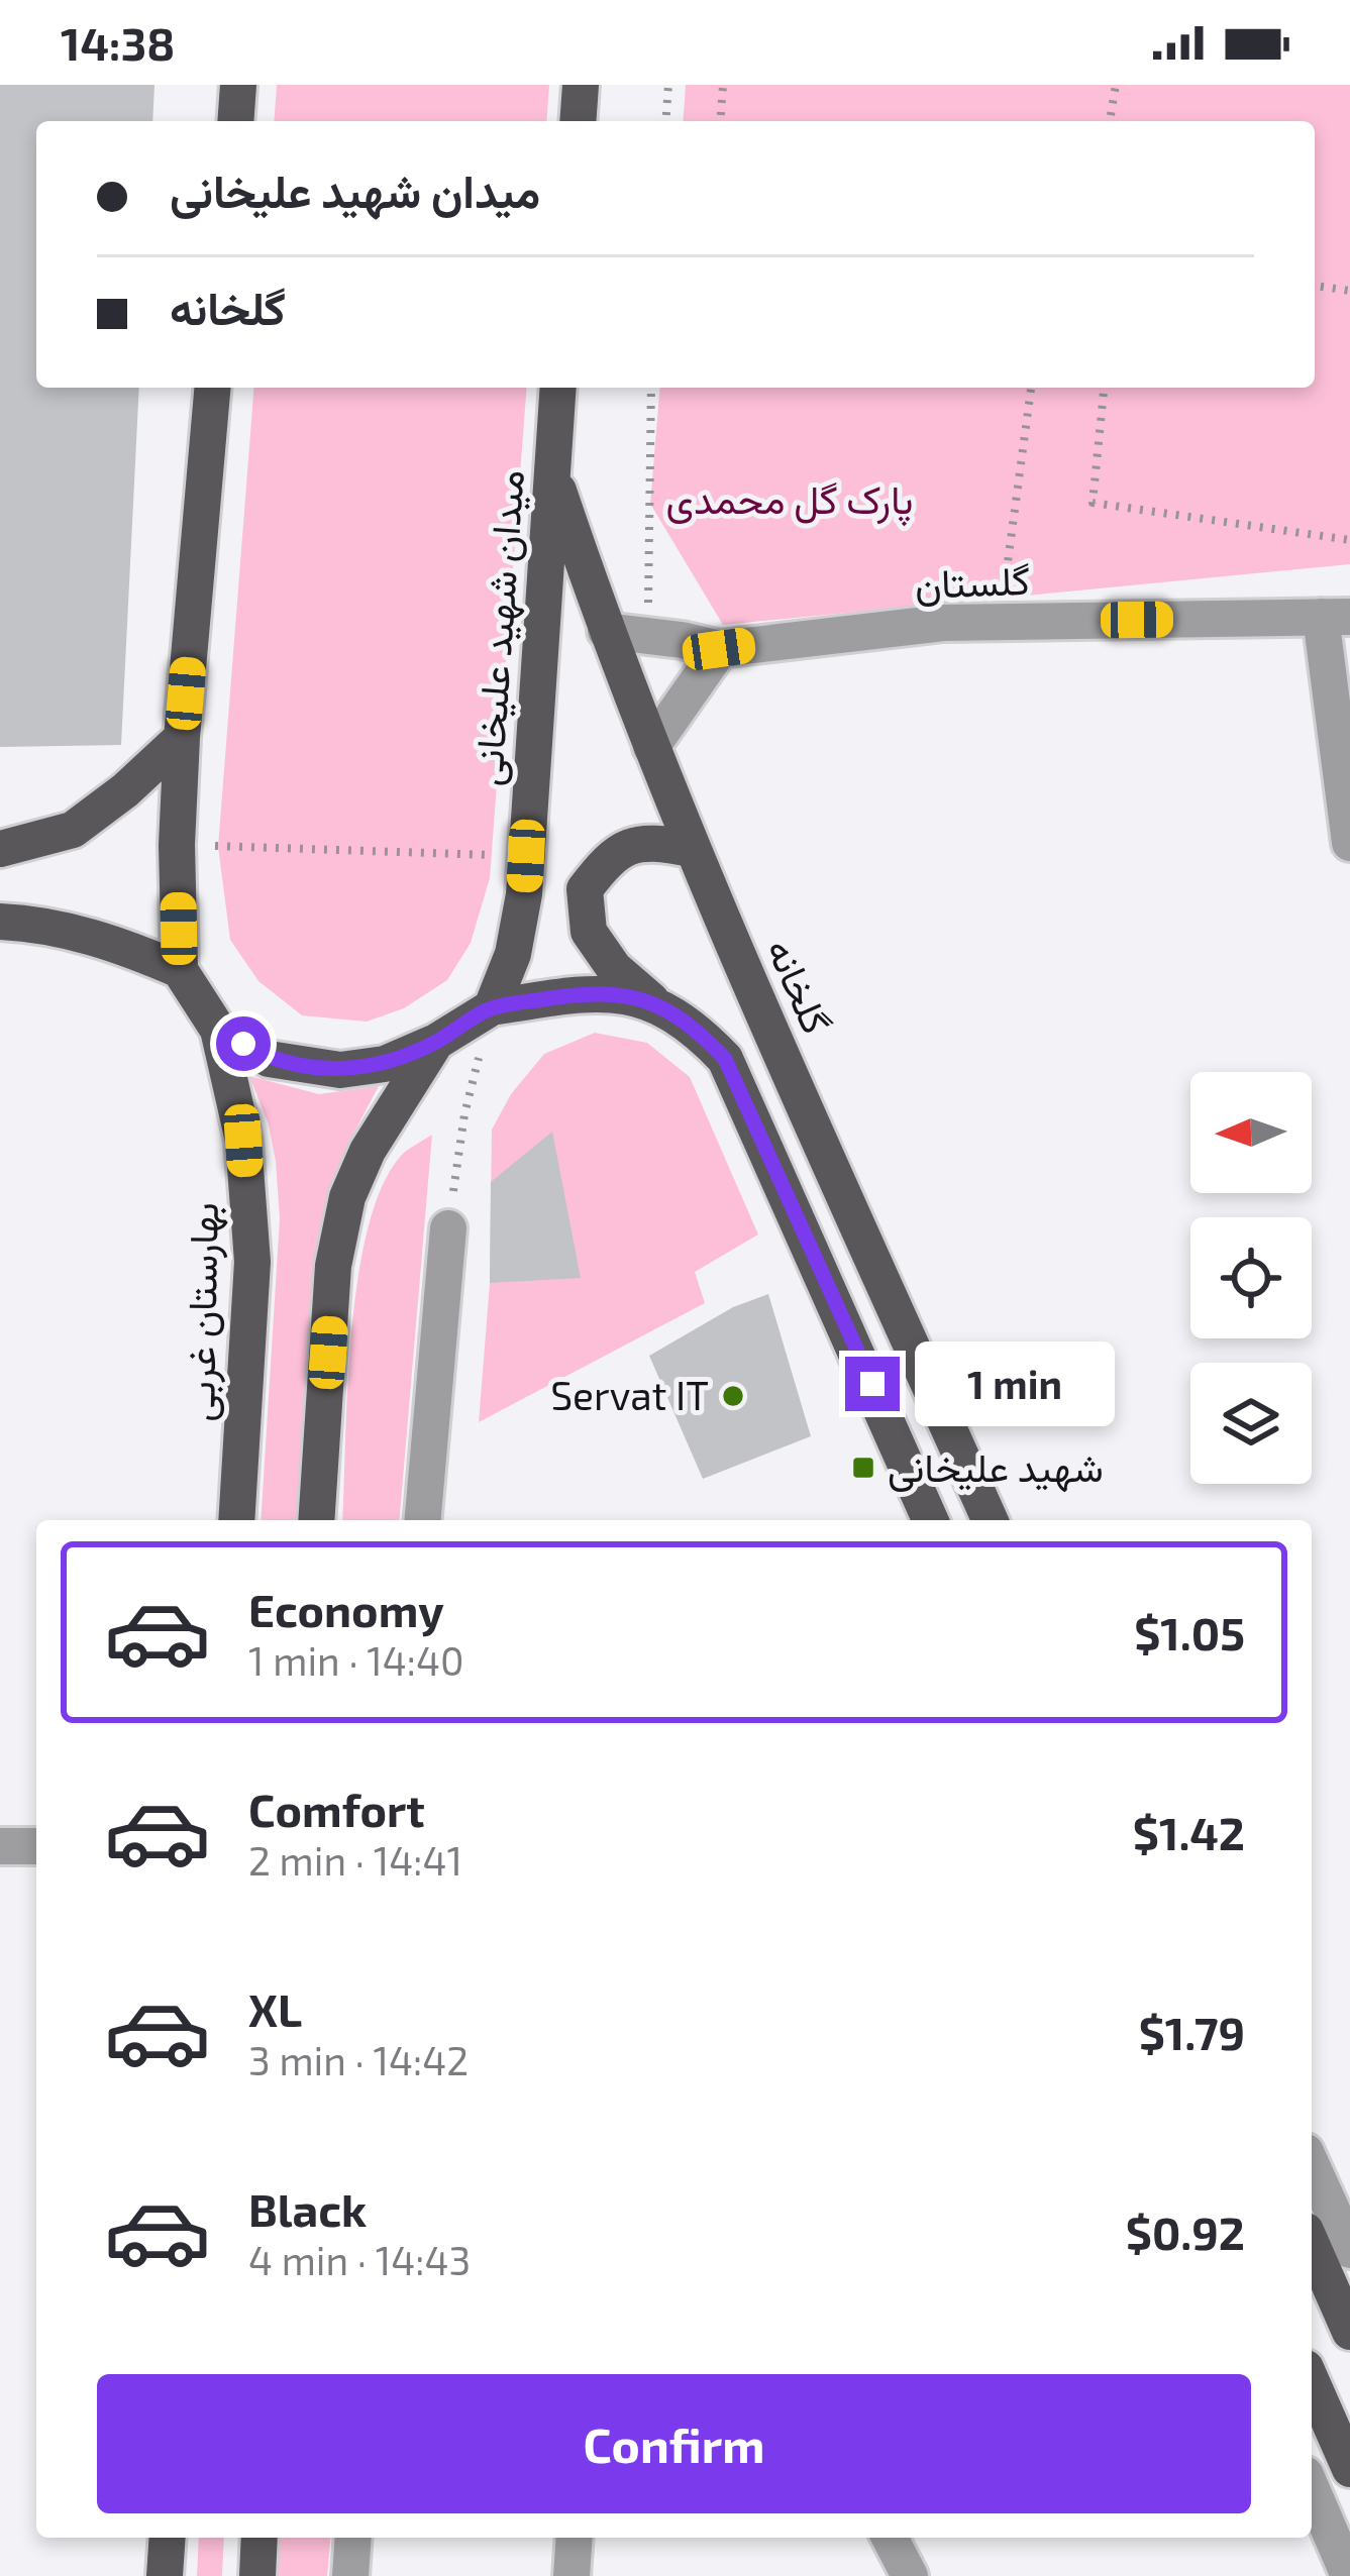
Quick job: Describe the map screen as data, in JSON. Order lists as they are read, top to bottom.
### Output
{
  "streets": {
    "main road": ["میدان شهید علیخانی", "گلخانه", "بهارستان غربی"],
    "street": ["گلستان"]
  },
  "crossings": [
    ["گلستان", "گلخانه"],
    ["میدان شهید علیخانی", "گلخانه"]
  ],
  "parks": ["پارک گل محمدی"],
  "places": {
    "other": ["Servat IT"],
    "transit": ["شهید علیخانی"]
  },
  "north": "left",
  "page": {
    "status": "14:38",
    "banner": ["میدان شهید علیخانی", "گلخانه"],
    "bubble": "1 min",
    "list": [
      {
        "name": "Economy",
        "note": "1 min · 14:40",
        "value": "$1.05"
      },
      {
        "name": "Comfort",
        "note": "2 min · 14:41",
        "value": "$1.42"
      },
      {
        "name": "XL",
        "note": "3 min · 14:42",
        "value": "$1.79"
      },
      {
        "name": "Black",
        "note": "4 min · 14:43",
        "value": "$0.92"
      }
    ],
    "buttons": "Confirm"
  }
}
